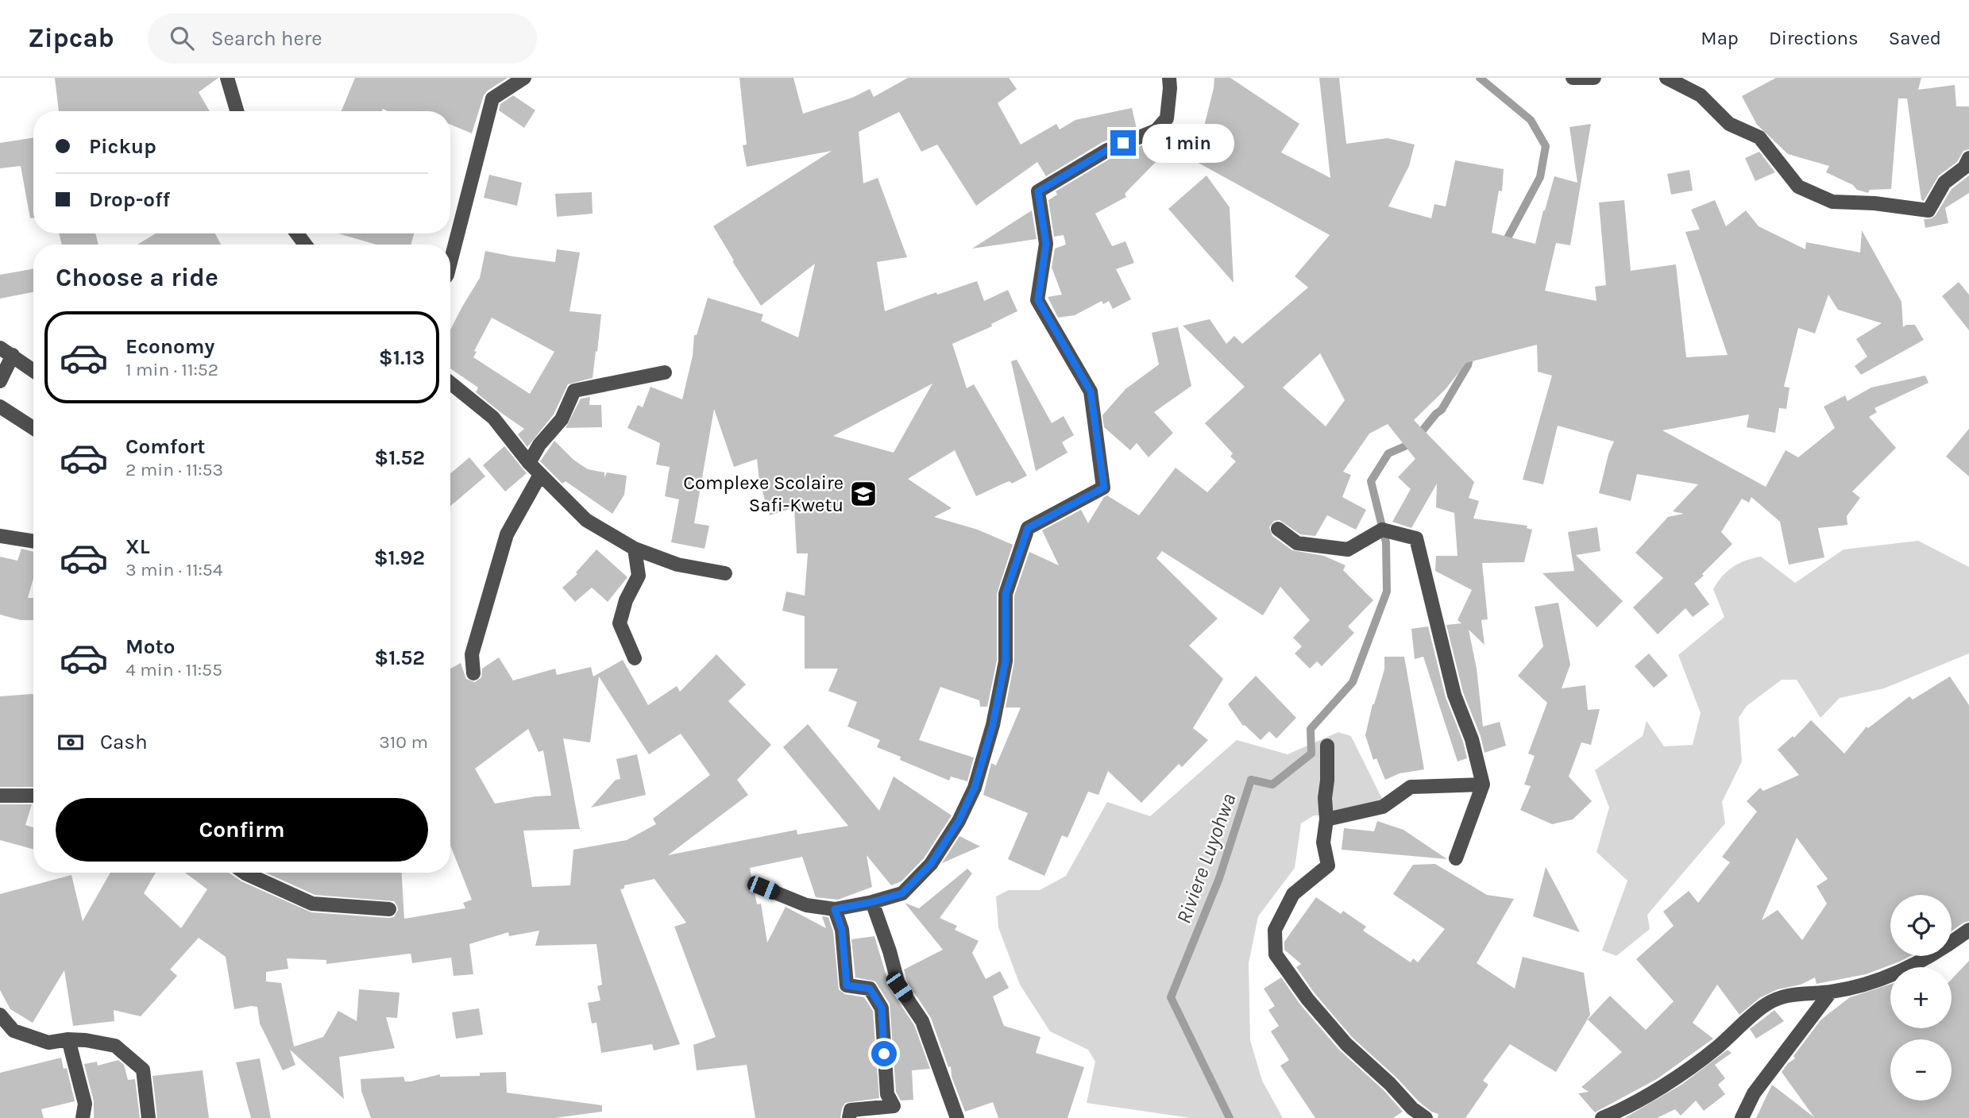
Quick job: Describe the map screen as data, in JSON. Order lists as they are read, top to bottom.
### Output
{
  "water": ["Riviere Luyohwa"],
  "places": {
    "school or university": ["Complexe Scolaire Safi-Kwetu"]
  },
  "page": {
    "header": "Zipcab",
    "search": "Search here",
    "nav": ["Map", "Directions", "Saved"],
    "banner": ["Pickup", "Drop-off"],
    "bubble": "1 min",
    "heading": "Choose a ride",
    "list": [
      {
        "name": "Economy",
        "note": "1 min · 11:52",
        "value": "$1.13"
      },
      {
        "name": "Comfort",
        "note": "2 min · 11:53",
        "value": "$1.52"
      },
      {
        "name": "XL",
        "note": "3 min · 11:54",
        "value": "$1.92"
      },
      {
        "name": "Moto",
        "note": "4 min · 11:55",
        "value": "$1.52"
      }
    ],
    "pay": ["Cash", "310 m"],
    "buttons": "Confirm",
    "map_buttons": ["+", "−"]
  }
}
